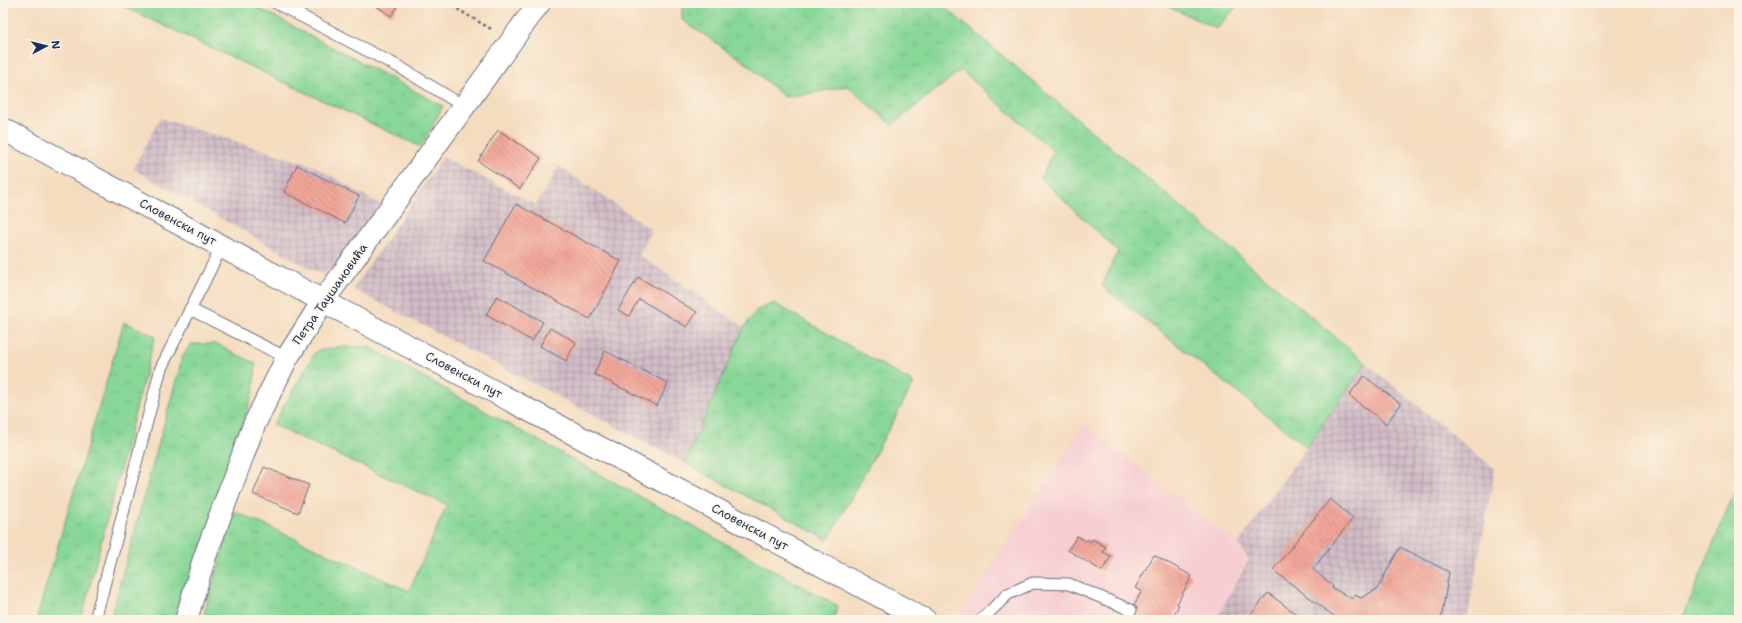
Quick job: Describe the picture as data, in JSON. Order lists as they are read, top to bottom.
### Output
{
  "streets": {
    "street": ["Словенски пут", "Петра Таушановића"]
  },
  "crossings": [
    ["Словенски пут", "Петра Таушановића"]
  ],
  "north": "right"
}
